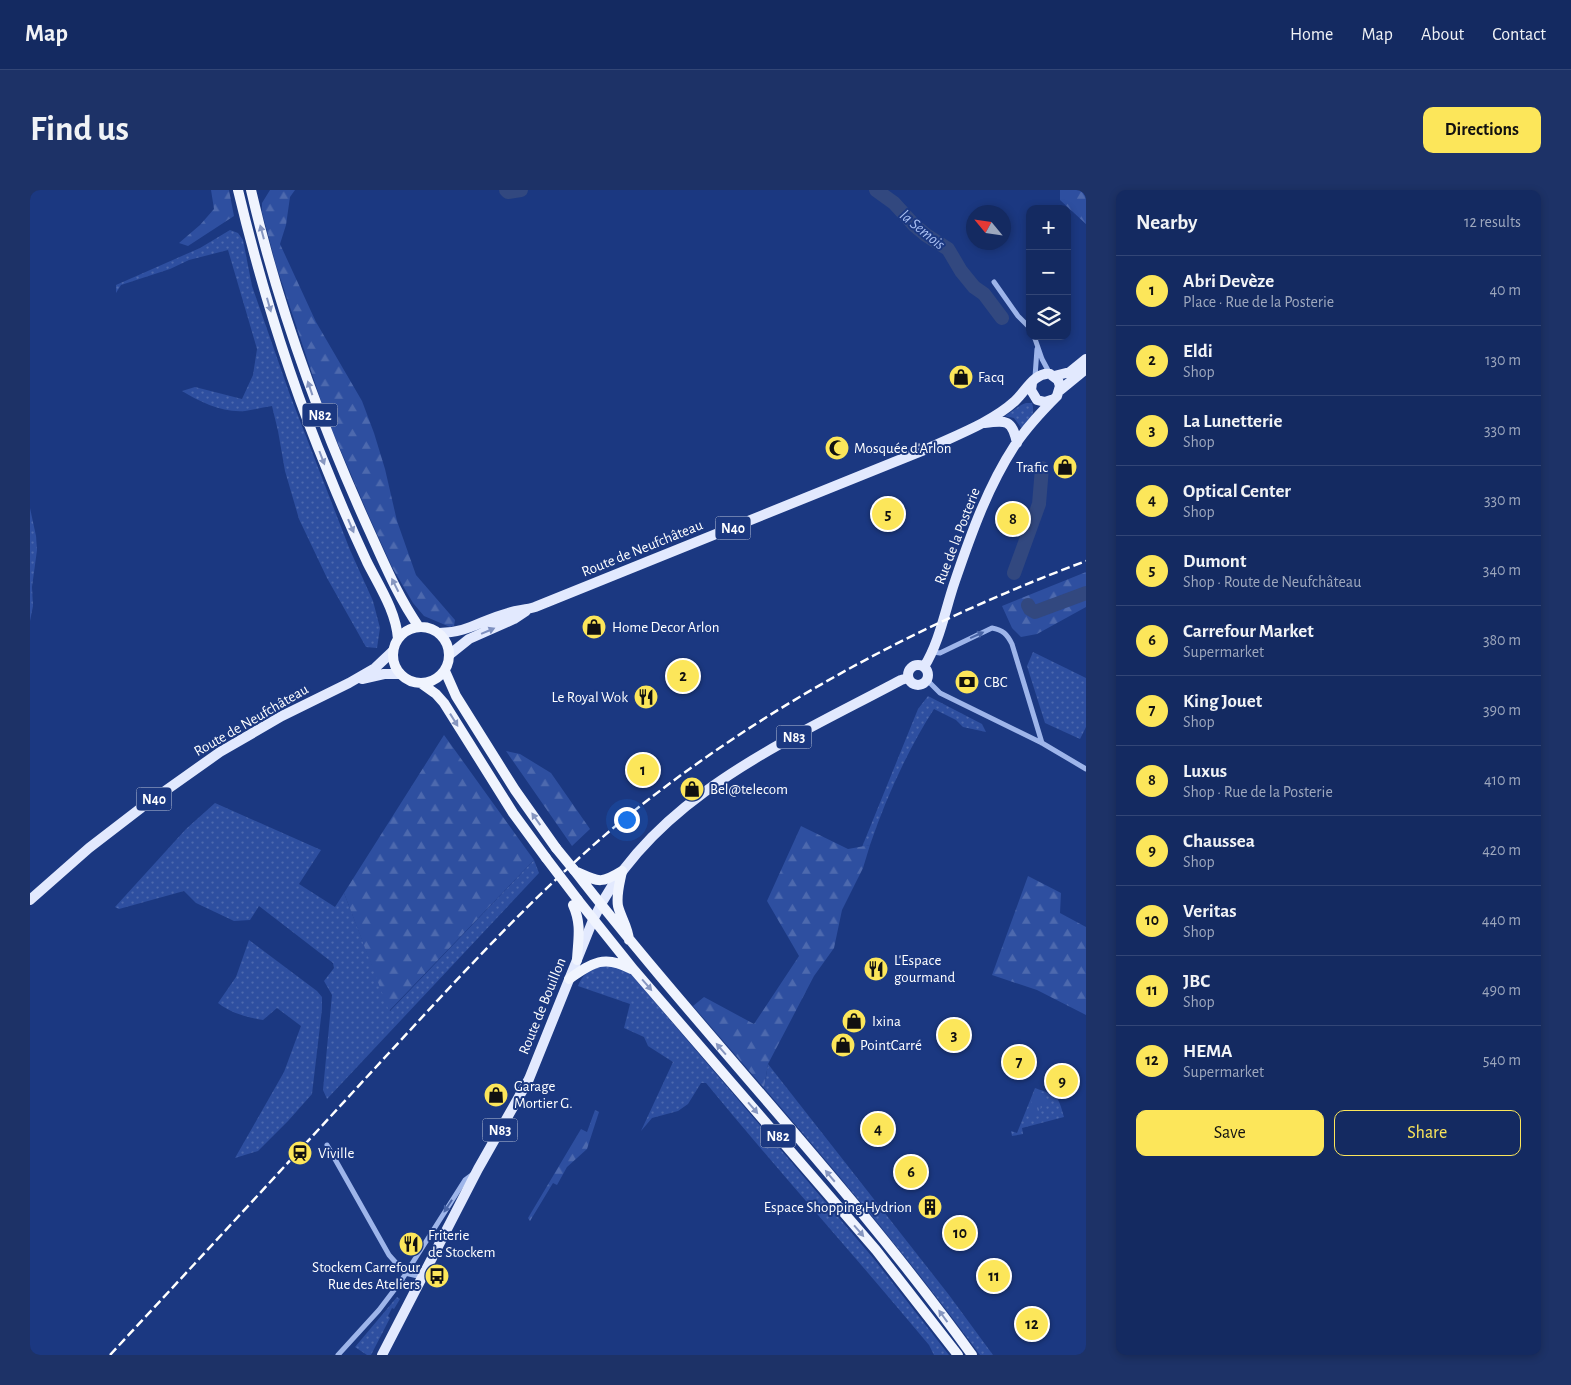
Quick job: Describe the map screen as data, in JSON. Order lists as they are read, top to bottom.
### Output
{
  "streets": {
    "highway": ["N82", "N40"],
    "main road": [
      "Rue de la Posterie",
      "Route de Neufchâteau",
      "N83",
      "Route de Bouillon"
    ]
  },
  "crossings": [
    ["N82", "N40"],
    ["N82", "Rue de la Posterie"],
    ["N82", "Route de Neufchâteau"],
    ["N82", "Route de Bouillon"],
    ["N40", "Rue de la Posterie"],
    ["N40", "Route de Neufchâteau"],
    ["Rue de la Posterie", "Route de Neufchâteau"],
    ["Rue de la Posterie", "Route de Bouillon"]
  ],
  "water": ["la Semois"],
  "places": {
    "shop": [
      "Facq",
      "Trafic",
      "Home Decor Arlon",
      "Bel@telecom",
      "Ixina",
      "PointCarré",
      "Garage Mortier G."
    ],
    "mosque": ["Mosquée d'Arlon"],
    "bank": ["CBC"],
    "restaurant": ["Le Royal Wok", "L'Espace gourmand", "Friterie de Stockem"],
    "station": ["Viville"],
    "building": ["Espace Shopping Hydrion"],
    "bus stop": ["Stockem Carrefour Rue des Ateliers"]
  },
  "north": "top left",
  "page": {
    "header": "Map",
    "nav": [
      "Home",
      "Map",
      "About",
      "Contact"
    ],
    "buttons": [
      "Directions",
      ["Save", "Share"]
    ],
    "title": "Find us",
    "heading": ["Nearby", "12 results"],
    "map_buttons": ["+", "−"],
    "list": [
      {
        "mark": "1",
        "name": "Abri Devèze",
        "note": "Place · Rue de la Posterie",
        "value": "40 m"
      },
      {
        "mark": "2",
        "name": "Eldi",
        "note": "Shop",
        "value": "130 m"
      },
      {
        "mark": "3",
        "name": "La Lunetterie",
        "note": "Shop",
        "value": "330 m"
      },
      {
        "mark": "4",
        "name": "Optical Center",
        "note": "Shop",
        "value": "330 m"
      },
      {
        "mark": "5",
        "name": "Dumont",
        "note": "Shop · Route de Neufchâteau",
        "value": "340 m"
      },
      {
        "mark": "6",
        "name": "Carrefour Market",
        "note": "Supermarket",
        "value": "380 m"
      },
      {
        "mark": "7",
        "name": "King Jouet",
        "note": "Shop",
        "value": "390 m"
      },
      {
        "mark": "8",
        "name": "Luxus",
        "note": "Shop · Rue de la Posterie",
        "value": "410 m"
      },
      {
        "mark": "9",
        "name": "Chaussea",
        "note": "Shop",
        "value": "420 m"
      },
      {
        "mark": "10",
        "name": "Veritas",
        "note": "Shop",
        "value": "440 m"
      },
      {
        "mark": "11",
        "name": "JBC",
        "note": "Shop",
        "value": "490 m"
      },
      {
        "mark": "12",
        "name": "HEMA",
        "note": "Supermarket",
        "value": "540 m"
      }
    ],
    "pins": [
      "5",
      "8",
      "2",
      "1",
      "3",
      "7",
      "9",
      "4",
      "6",
      "10",
      "11",
      "12"
    ]
  }
}
